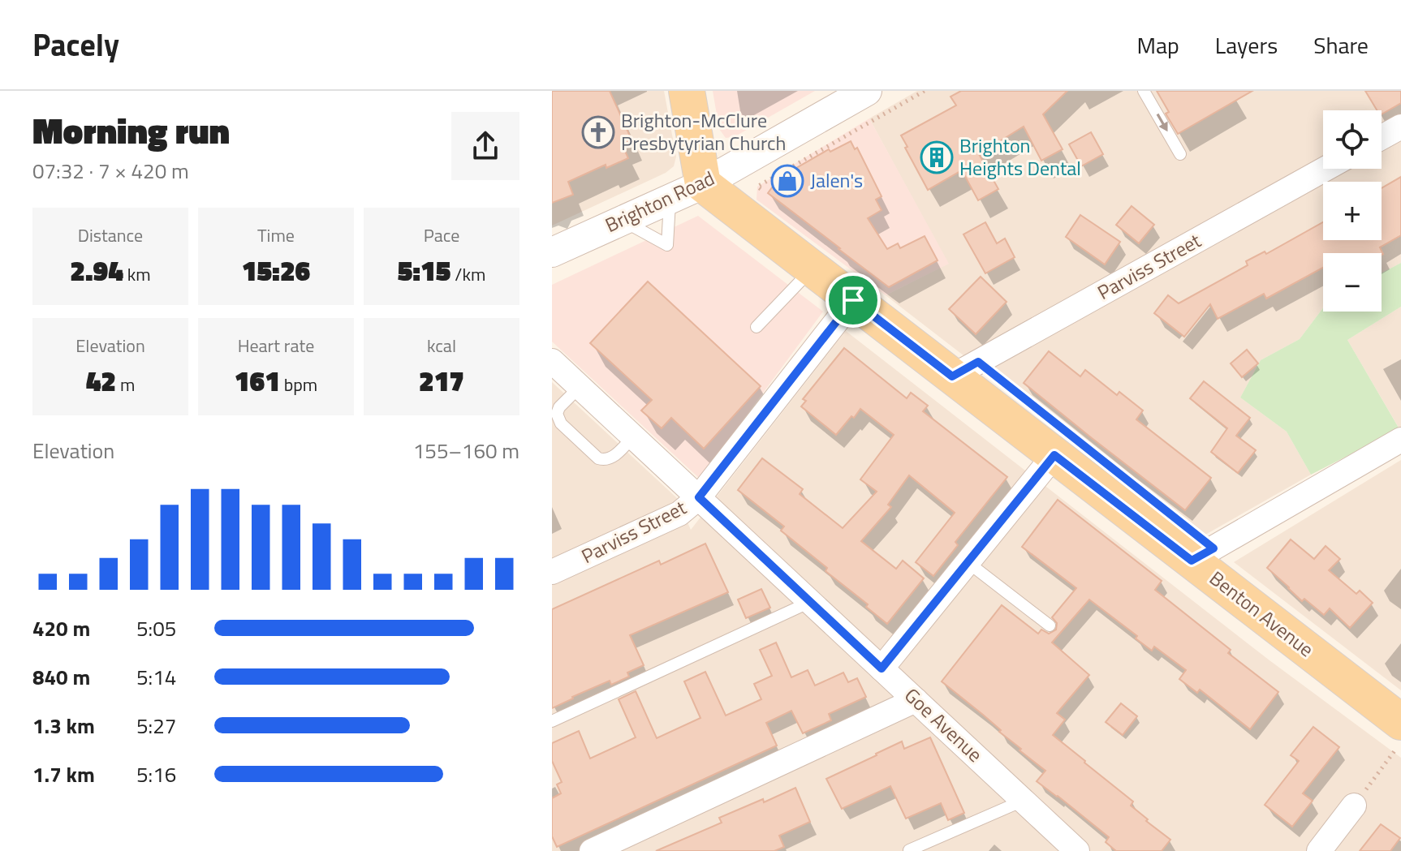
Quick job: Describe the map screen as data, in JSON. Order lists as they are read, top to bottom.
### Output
{
  "streets": {
    "main road": ["Benton Avenue"],
    "street": ["Brighton Road", "Parviss Street", "Goe Avenue"]
  },
  "crossings": [
    ["Brighton Road", "Benton Avenue"],
    ["Parviss Street", "Benton Avenue"],
    ["Parviss Street", "Goe Avenue"]
  ],
  "places": {
    "church": ["Brighton-McClure Presbytyrian Church"],
    "building": ["Brighton Heights Dental"],
    "shop": ["Jalen's"]
  },
  "page": {
    "header": "Pacely",
    "nav": ["Map", "Layers", "Share"],
    "heading": ["Morning run", "07:32 · 7 × 420 m"],
    "map_buttons": ["+", "−"],
    "stats": [
      ["Distance", "2.94 km"],
      ["Time", "15:26"],
      ["Pace", "5:15 /km"],
      ["Elevation", "42 m"],
      ["Heart rate", "161 bpm"],
      ["kcal", "217"]
    ],
    "chart": ["Elevation", "155–160 m"],
    "list": [
      {
        "name": "420 m",
        "note": "5:05"
      },
      {
        "name": "840 m",
        "note": "5:14"
      },
      {
        "name": "1.3 km",
        "note": "5:27"
      },
      {
        "name": "1.7 km",
        "note": "5:16"
      }
    ]
  }
}
